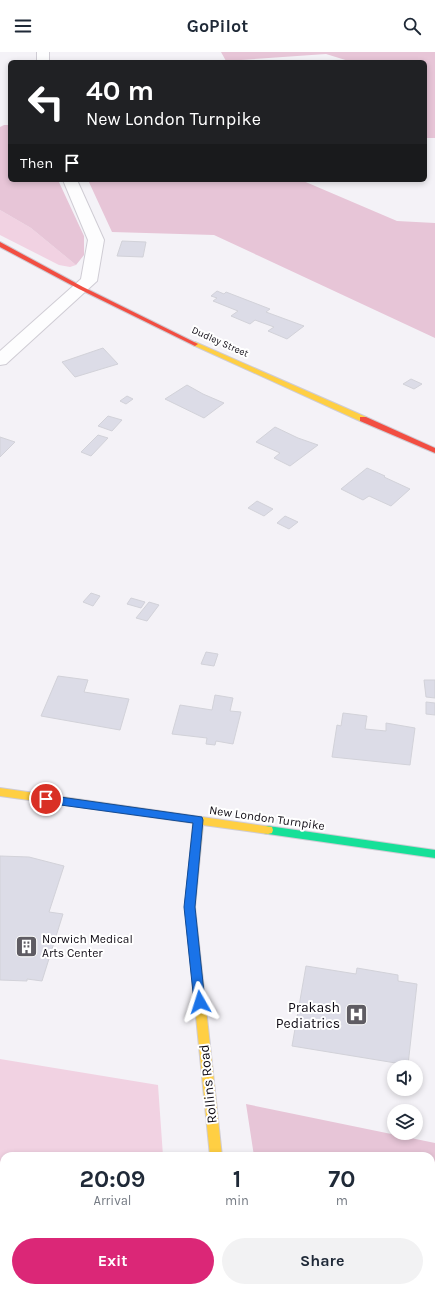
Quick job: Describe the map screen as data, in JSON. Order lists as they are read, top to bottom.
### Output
{
  "streets": {
    "street": ["Dudley Street", "New London Turnpike", "Rollins Road"]
  },
  "crossings": [
    ["New London Turnpike", "Rollins Road"]
  ],
  "places": {
    "building": ["Norwich Medical Arts Center"],
    "hospital": ["Prakash Pediatrics"]
  },
  "page": {
    "header": "GoPilot",
    "turn": ["40 m", "New London Turnpike"],
    "then": "Then",
    "eta": [
      "20:09",
      "Arrival",
      "1",
      "min",
      "70",
      "m"
    ],
    "buttons": ["Exit", "Share"]
  }
}
